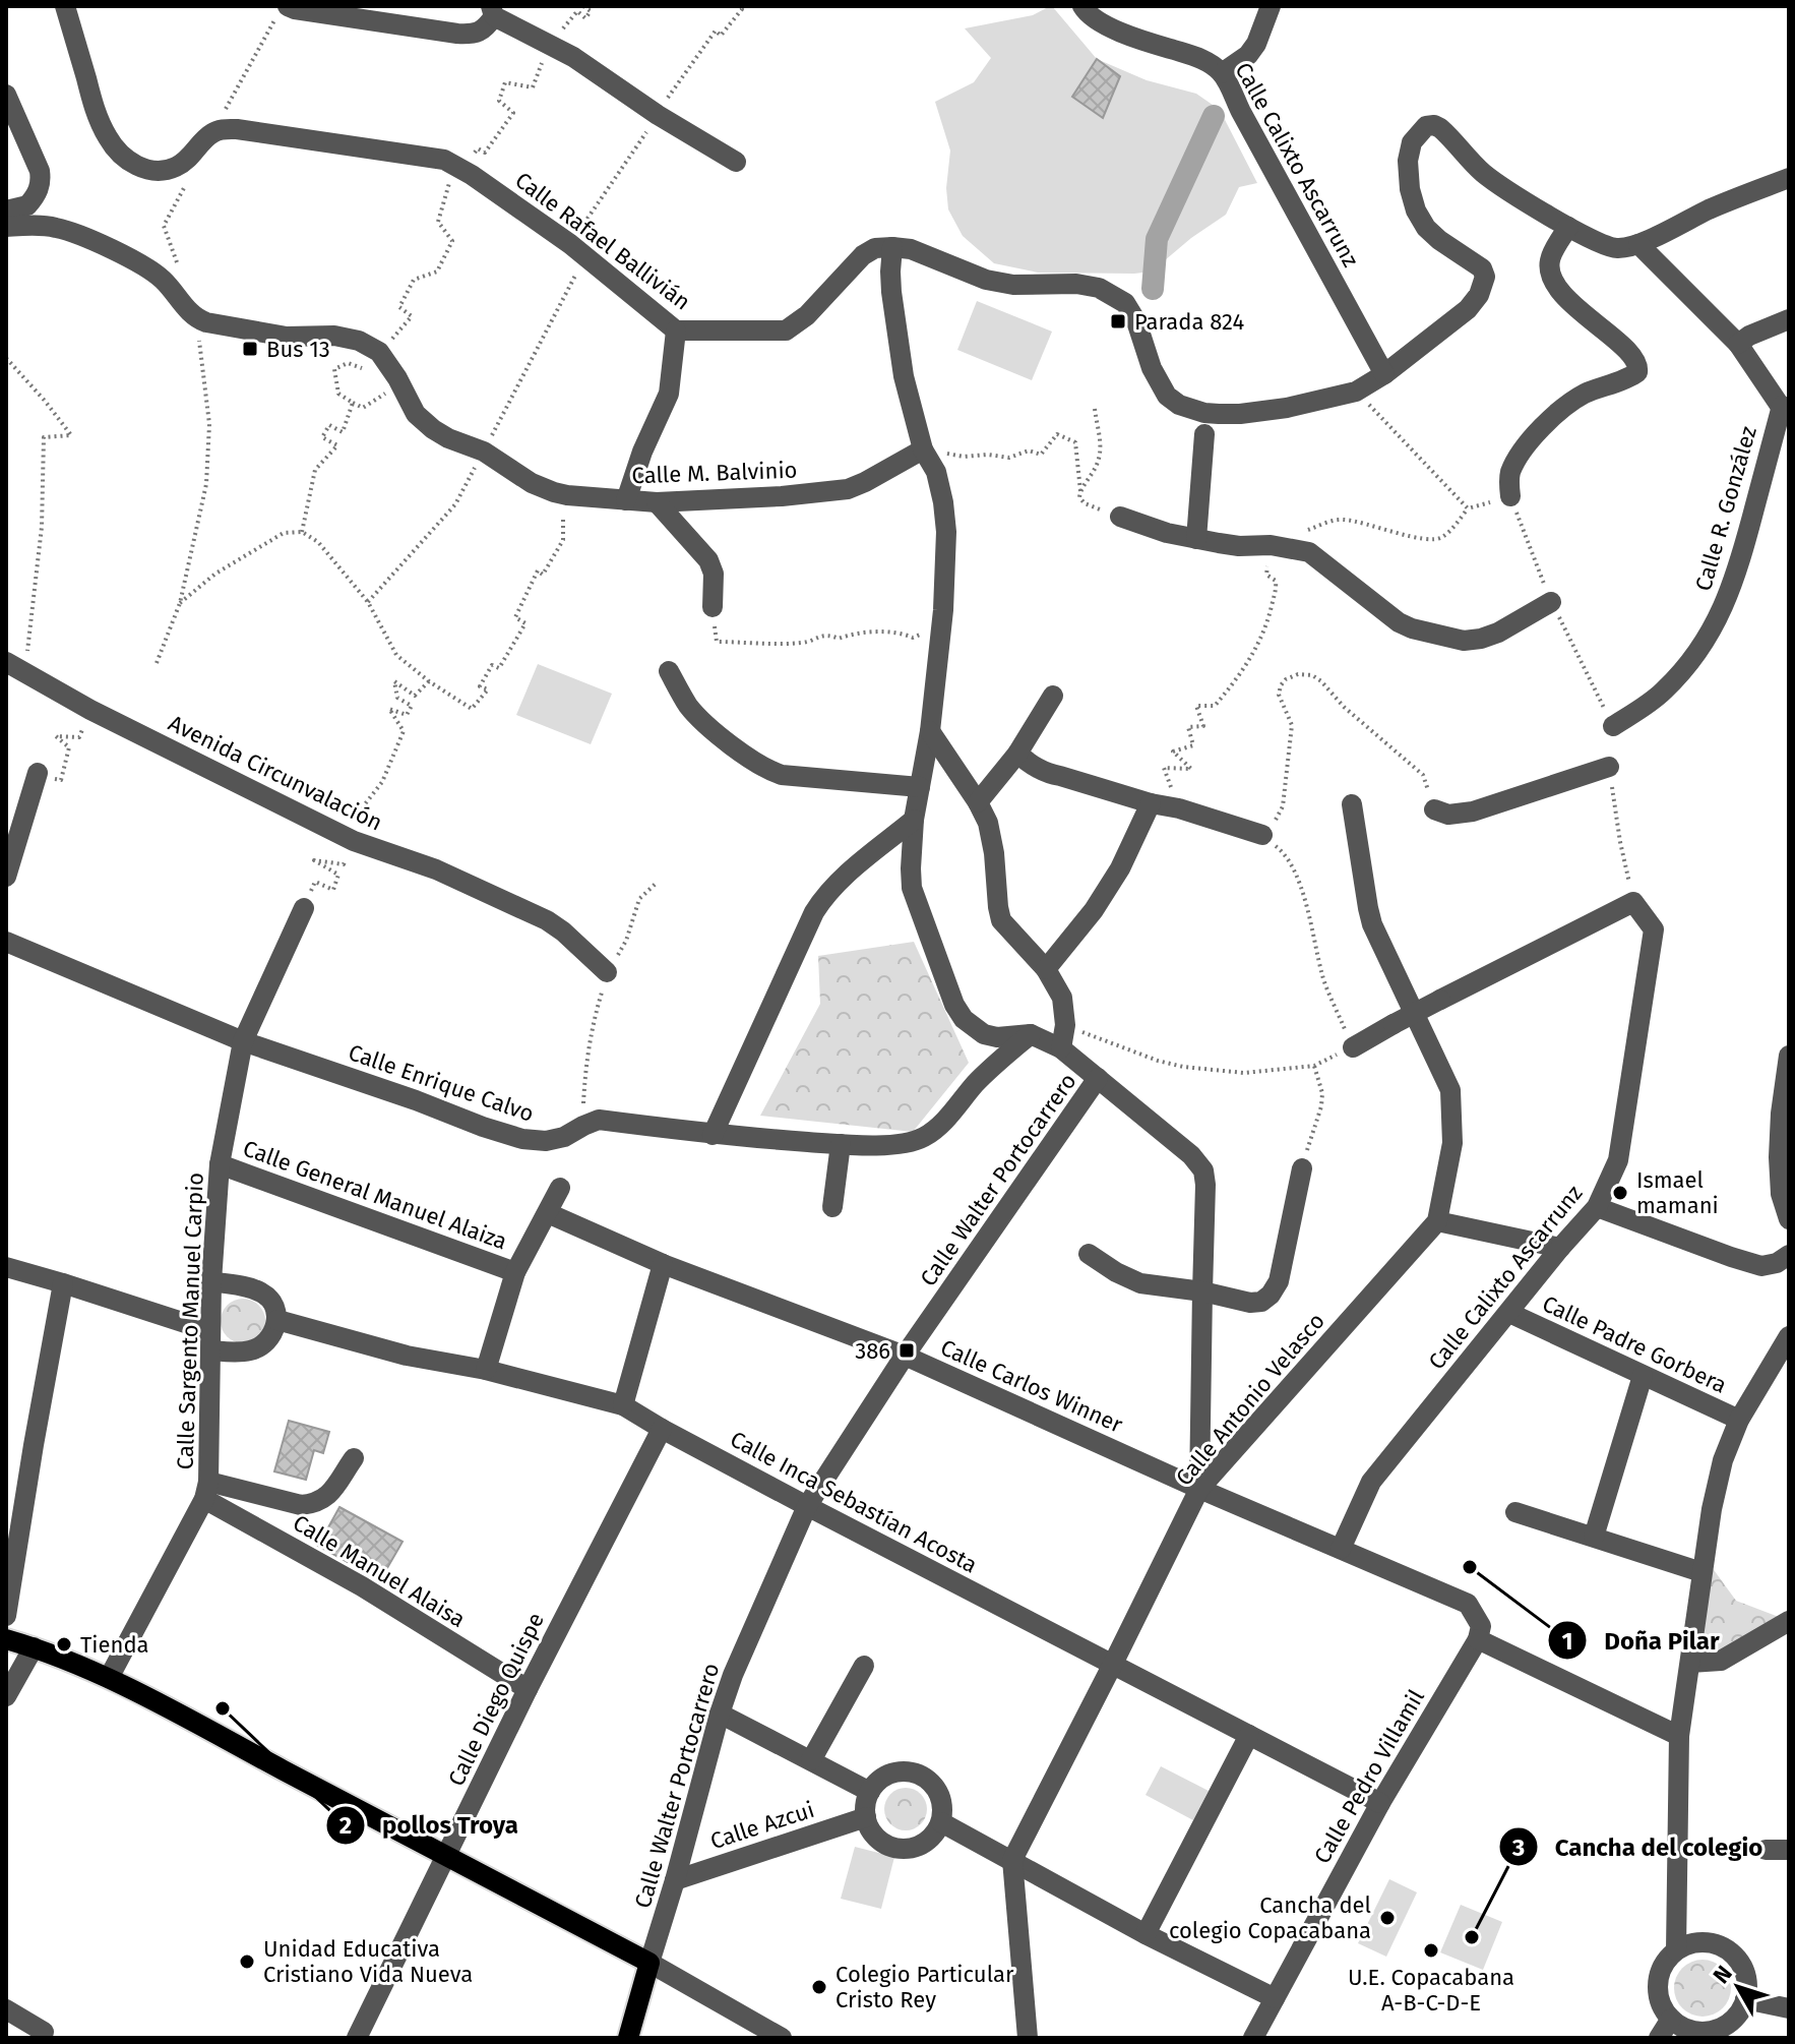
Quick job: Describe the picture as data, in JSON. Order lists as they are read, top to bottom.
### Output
{
  "streets": {
    "main road": ["Calle Walter Portocarrero"],
    "street": [
      "Calle Calixto Ascarrunz",
      "Calle Rafael Ballivián",
      "Calle M. Balvinio",
      "Calle R. González",
      "Avenida Circunvalación",
      "Calle Enrique Calvo",
      "Calle General Manuel Alaiza",
      "Calle Sargento Manuel Carpio",
      "Calle Padre Gorbera",
      "Calle Carlos Winner",
      "Calle Antonio Velasco",
      "Calle Inca Sebastían Acosta",
      "Calle Manuel Alaisa",
      "Calle Diego Quispe",
      "Calle Pedro Villamil",
      "Calle Azcui"
    ]
  },
  "crossings": [
    ["Calle Calixto Ascarrunz", "Calle Padre Gorbera"],
    ["Calle Calixto Ascarrunz", "Calle Carlos Winner"],
    ["Calle Rafael Ballivián", "Calle Walter Portocarrero"],
    ["Calle M. Balvinio", "Calle Walter Portocarrero"],
    ["Calle Enrique Calvo", "Calle Walter Portocarrero"],
    ["Calle Enrique Calvo", "Calle Sargento Manuel Carpio"],
    ["Calle Walter Portocarrero", "Calle Carlos Winner"],
    ["Calle Walter Portocarrero", "Calle Inca Sebastían Acosta"],
    ["Calle Walter Portocarrero", "Calle Azcui"],
    ["Calle General Manuel Alaiza", "Calle Sargento Manuel Carpio"],
    ["Calle Sargento Manuel Carpio", "Calle Inca Sebastían Acosta"],
    ["Calle Sargento Manuel Carpio", "Calle Manuel Alaisa"],
    ["Calle Carlos Winner", "Calle Antonio Velasco"],
    ["Calle Carlos Winner", "Calle Pedro Villamil"],
    ["Calle Antonio Velasco", "Calle Inca Sebastían Acosta"],
    ["Calle Inca Sebastían Acosta", "Calle Diego Quispe"],
    ["Calle Inca Sebastían Acosta", "Calle Pedro Villamil"],
    ["Calle Manuel Alaisa", "Calle Diego Quispe"]
  ],
  "places": {
    "transit": ["Parada 824", "Bus 13", "386"],
    "other": [
      "Ismael mamani",
      "Doña Pilar",
      "Tienda",
      "pollos Troya",
      "Cancha del colegio Copacabana",
      "Cancha del colegio",
      "U.E. Copacabana A-B-C-D-E",
      "Unidad Educativa Cristiano Vida Nueva",
      "Colegio Particular Cristo Rey"
    ]
  },
  "north": "top left"
}
